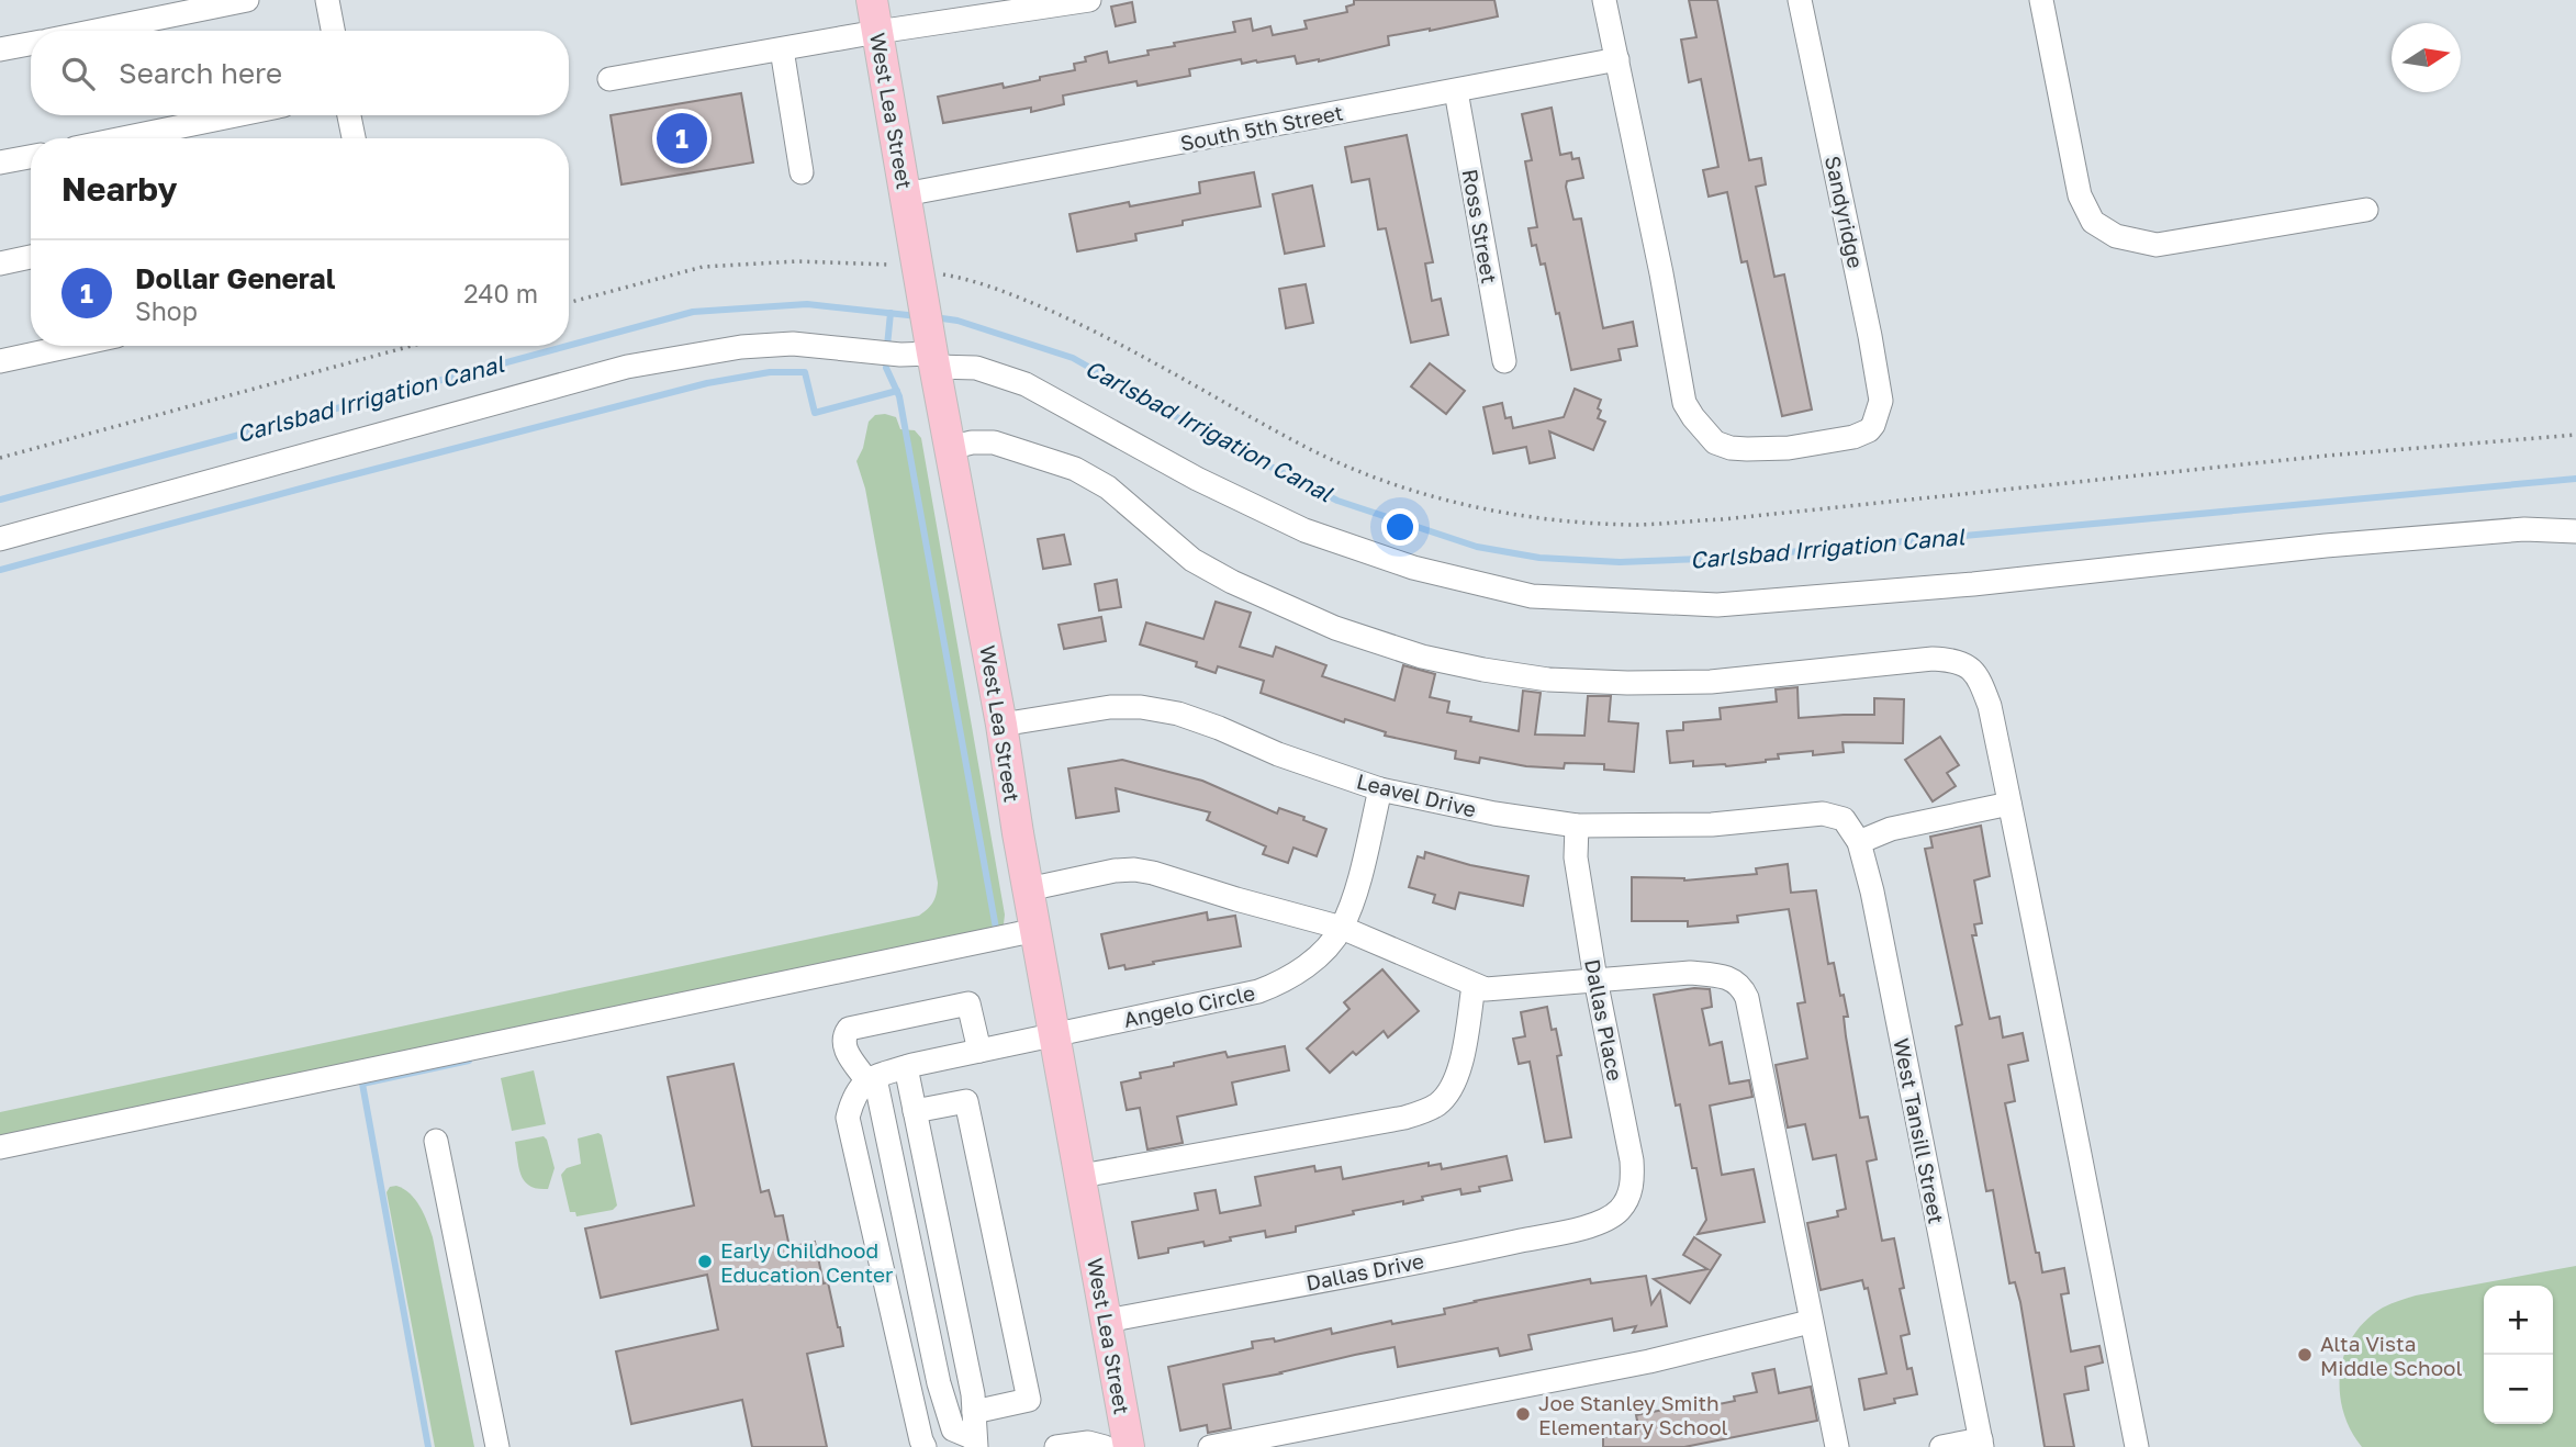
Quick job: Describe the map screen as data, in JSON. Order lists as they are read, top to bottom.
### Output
{
  "streets": {
    "main road": ["West Lea Street"],
    "street": [
      "South 5th Street",
      "Sandyridge",
      "Ross Street",
      "Leavel Drive",
      "Angelo Circle",
      "Dallas Place",
      "West Tansill Street",
      "Dallas Drive"
    ]
  },
  "crossings": [
    ["West Lea Street", "South 5th Street"],
    ["West Lea Street", "Leavel Drive"],
    ["West Lea Street", "Angelo Circle"],
    ["West Lea Street", "Dallas Drive"],
    ["South 5th Street", "Sandyridge"],
    ["South 5th Street", "Ross Street"],
    ["Leavel Drive", "Angelo Circle"],
    ["Leavel Drive", "Dallas Place"],
    ["Leavel Drive", "West Tansill Street"],
    ["Dallas Place", "Dallas Drive"]
  ],
  "water": ["Carlsbad Irrigation Canal"],
  "places": ["Early Childhood Education Center", "Alta Vista Middle School", "Joe Stanley Smith Elementary School"],
  "north": "right",
  "page": {
    "search": "Search here",
    "pins": "1",
    "heading": "Nearby",
    "list": [
      {
        "mark": "1",
        "name": "Dollar General",
        "note": "Shop",
        "value": "240 m"
      }
    ],
    "map_buttons": ["+", "−"]
  }
}
